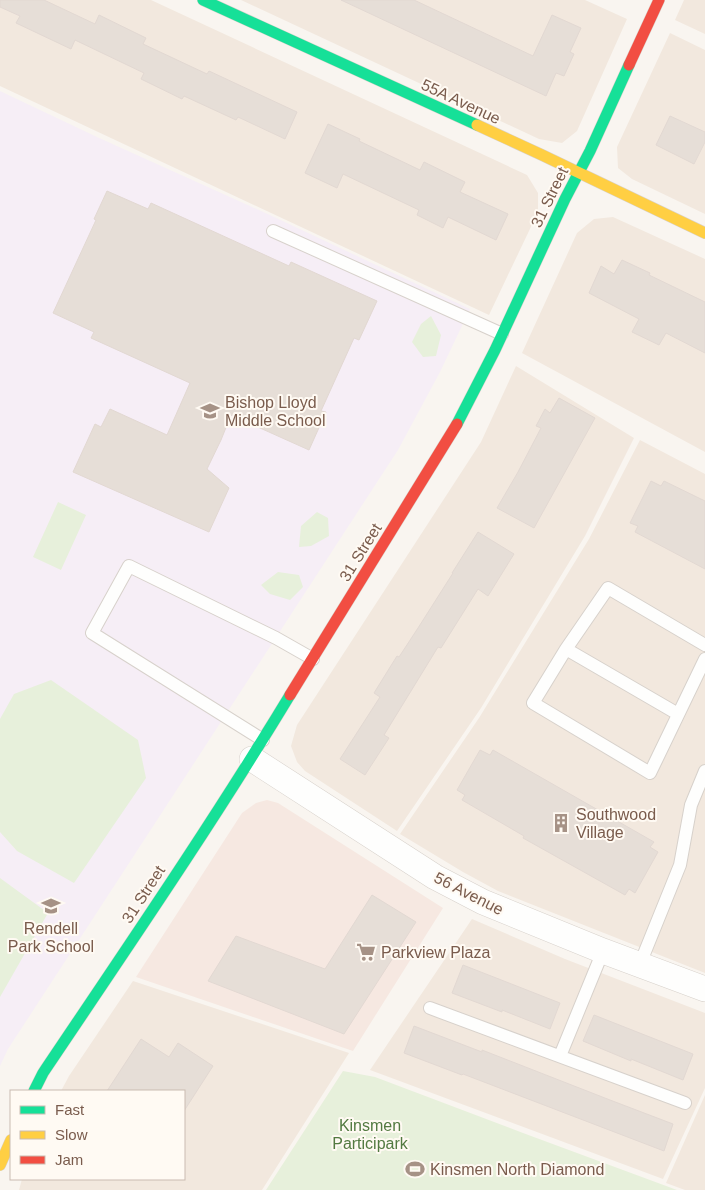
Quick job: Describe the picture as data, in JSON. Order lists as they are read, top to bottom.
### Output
{
  "streets": {
    "street": ["55A Avenue", "31 Street", "56 Avenue"]
  },
  "crossings": [
    ["55A Avenue", "31 Street"],
    ["31 Street", "56 Avenue"]
  ],
  "parks": ["Kinsmen Participark"],
  "places": {
    "school or university": ["Bishop Lloyd Middle School", "Rendell Park School"],
    "building": ["Southwood Village"],
    "supermarket": ["Parkview Plaza"],
    "sports": ["Kinsmen North Diamond"]
  },
  "legend": ["Fast", "Slow", "Jam"]
}
